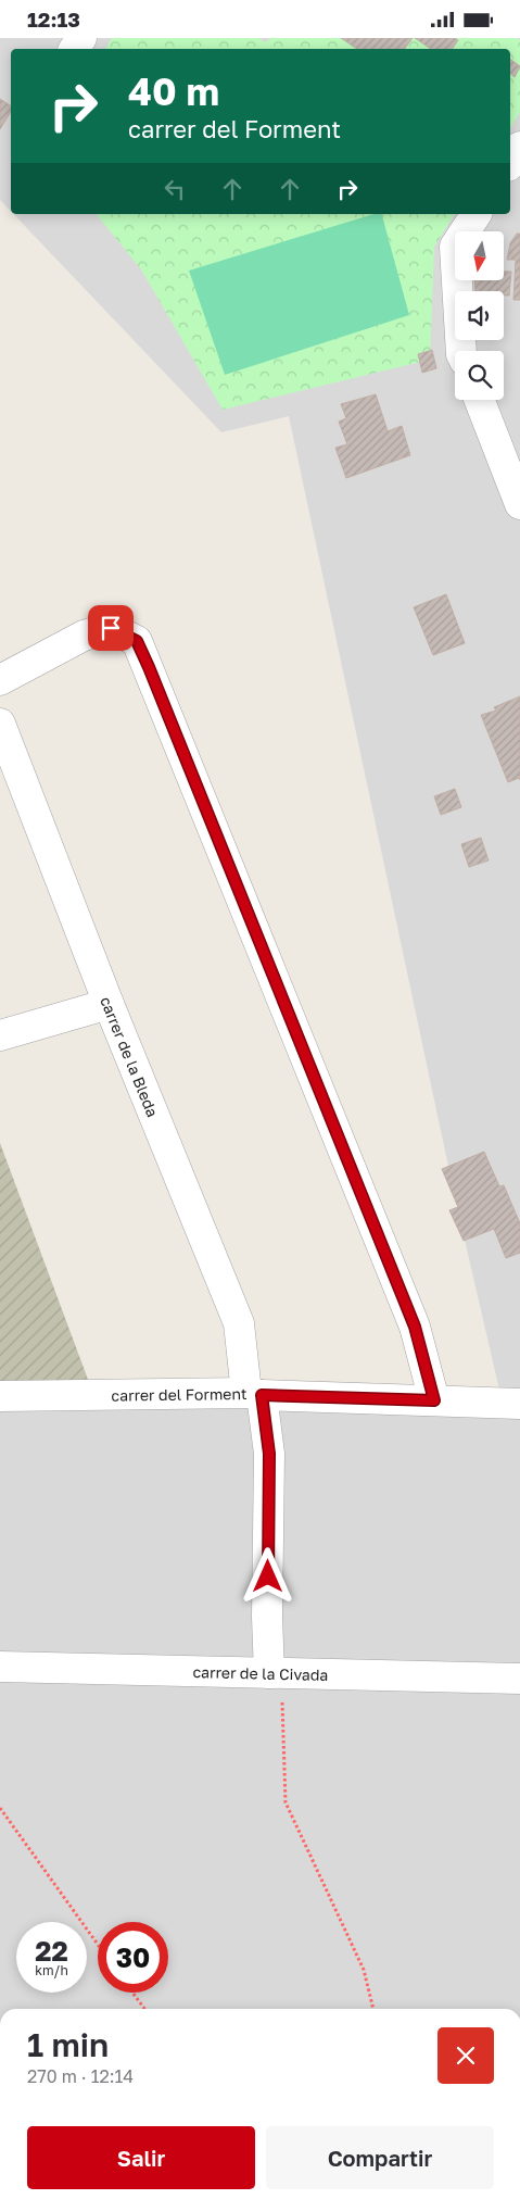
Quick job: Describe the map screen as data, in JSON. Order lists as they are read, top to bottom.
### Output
{
  "streets": {
    "street": ["carrer de la Bleda", "carrer del Forment", "carrer de la Civada"]
  },
  "crossings": [
    ["carrer de la Bleda", "carrer del Forment"],
    ["carrer de la Bleda", "carrer de la Civada"]
  ],
  "north": "bottom",
  "page": {
    "status": "12:13",
    "turn": ["40 m", "carrer del Forment"],
    "speed": "22 km/h",
    "limit": "30",
    "heading": ["1 min", "270 m · 12:14"],
    "buttons": ["Salir", "Compartir"]
  }
}
